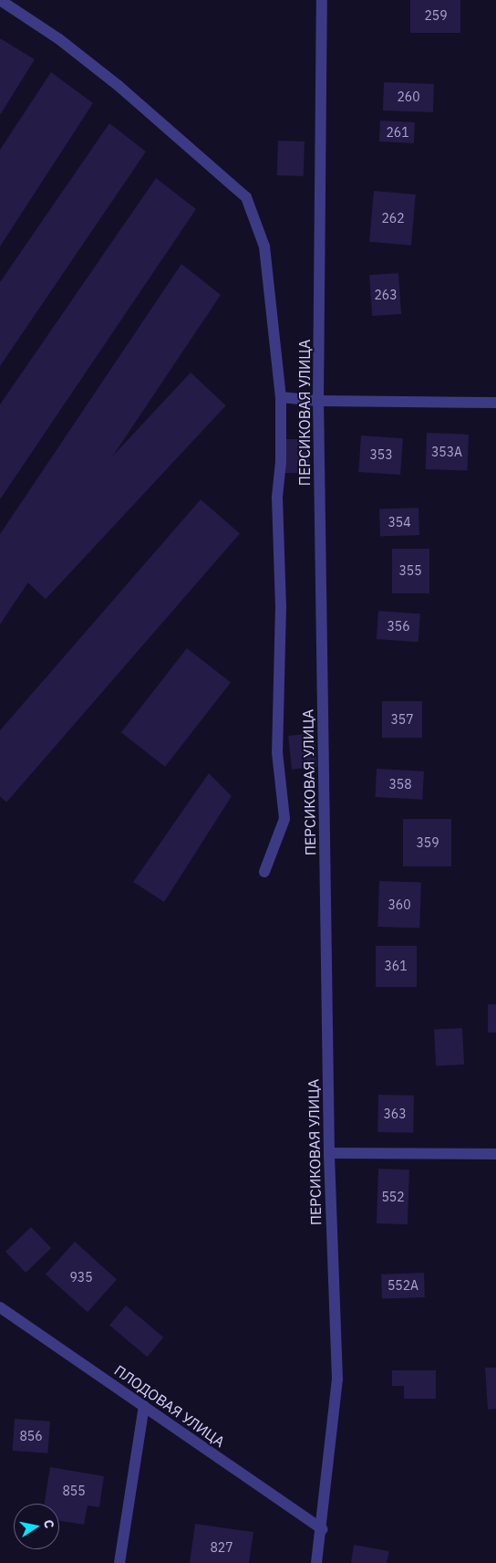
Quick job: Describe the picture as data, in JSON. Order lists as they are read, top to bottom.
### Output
{
  "streets": {
    "street": ["ПЕРСИКОВАЯ УЛИЦА", "ПЛОДОВАЯ УЛИЦА"]
  },
  "crossings": [
    ["ПЕРСИКОВАЯ УЛИЦА", "ПЛОДОВАЯ УЛИЦА"]
  ],
  "house_numbers": [
    "259",
    "260",
    "261",
    "262",
    "263",
    "353А",
    "353",
    "354",
    "355",
    "356",
    "357",
    "358",
    "359",
    "360",
    "361",
    "363",
    "552",
    "935",
    "552А",
    "856",
    "855",
    "827"
  ],
  "north": "right"
}
